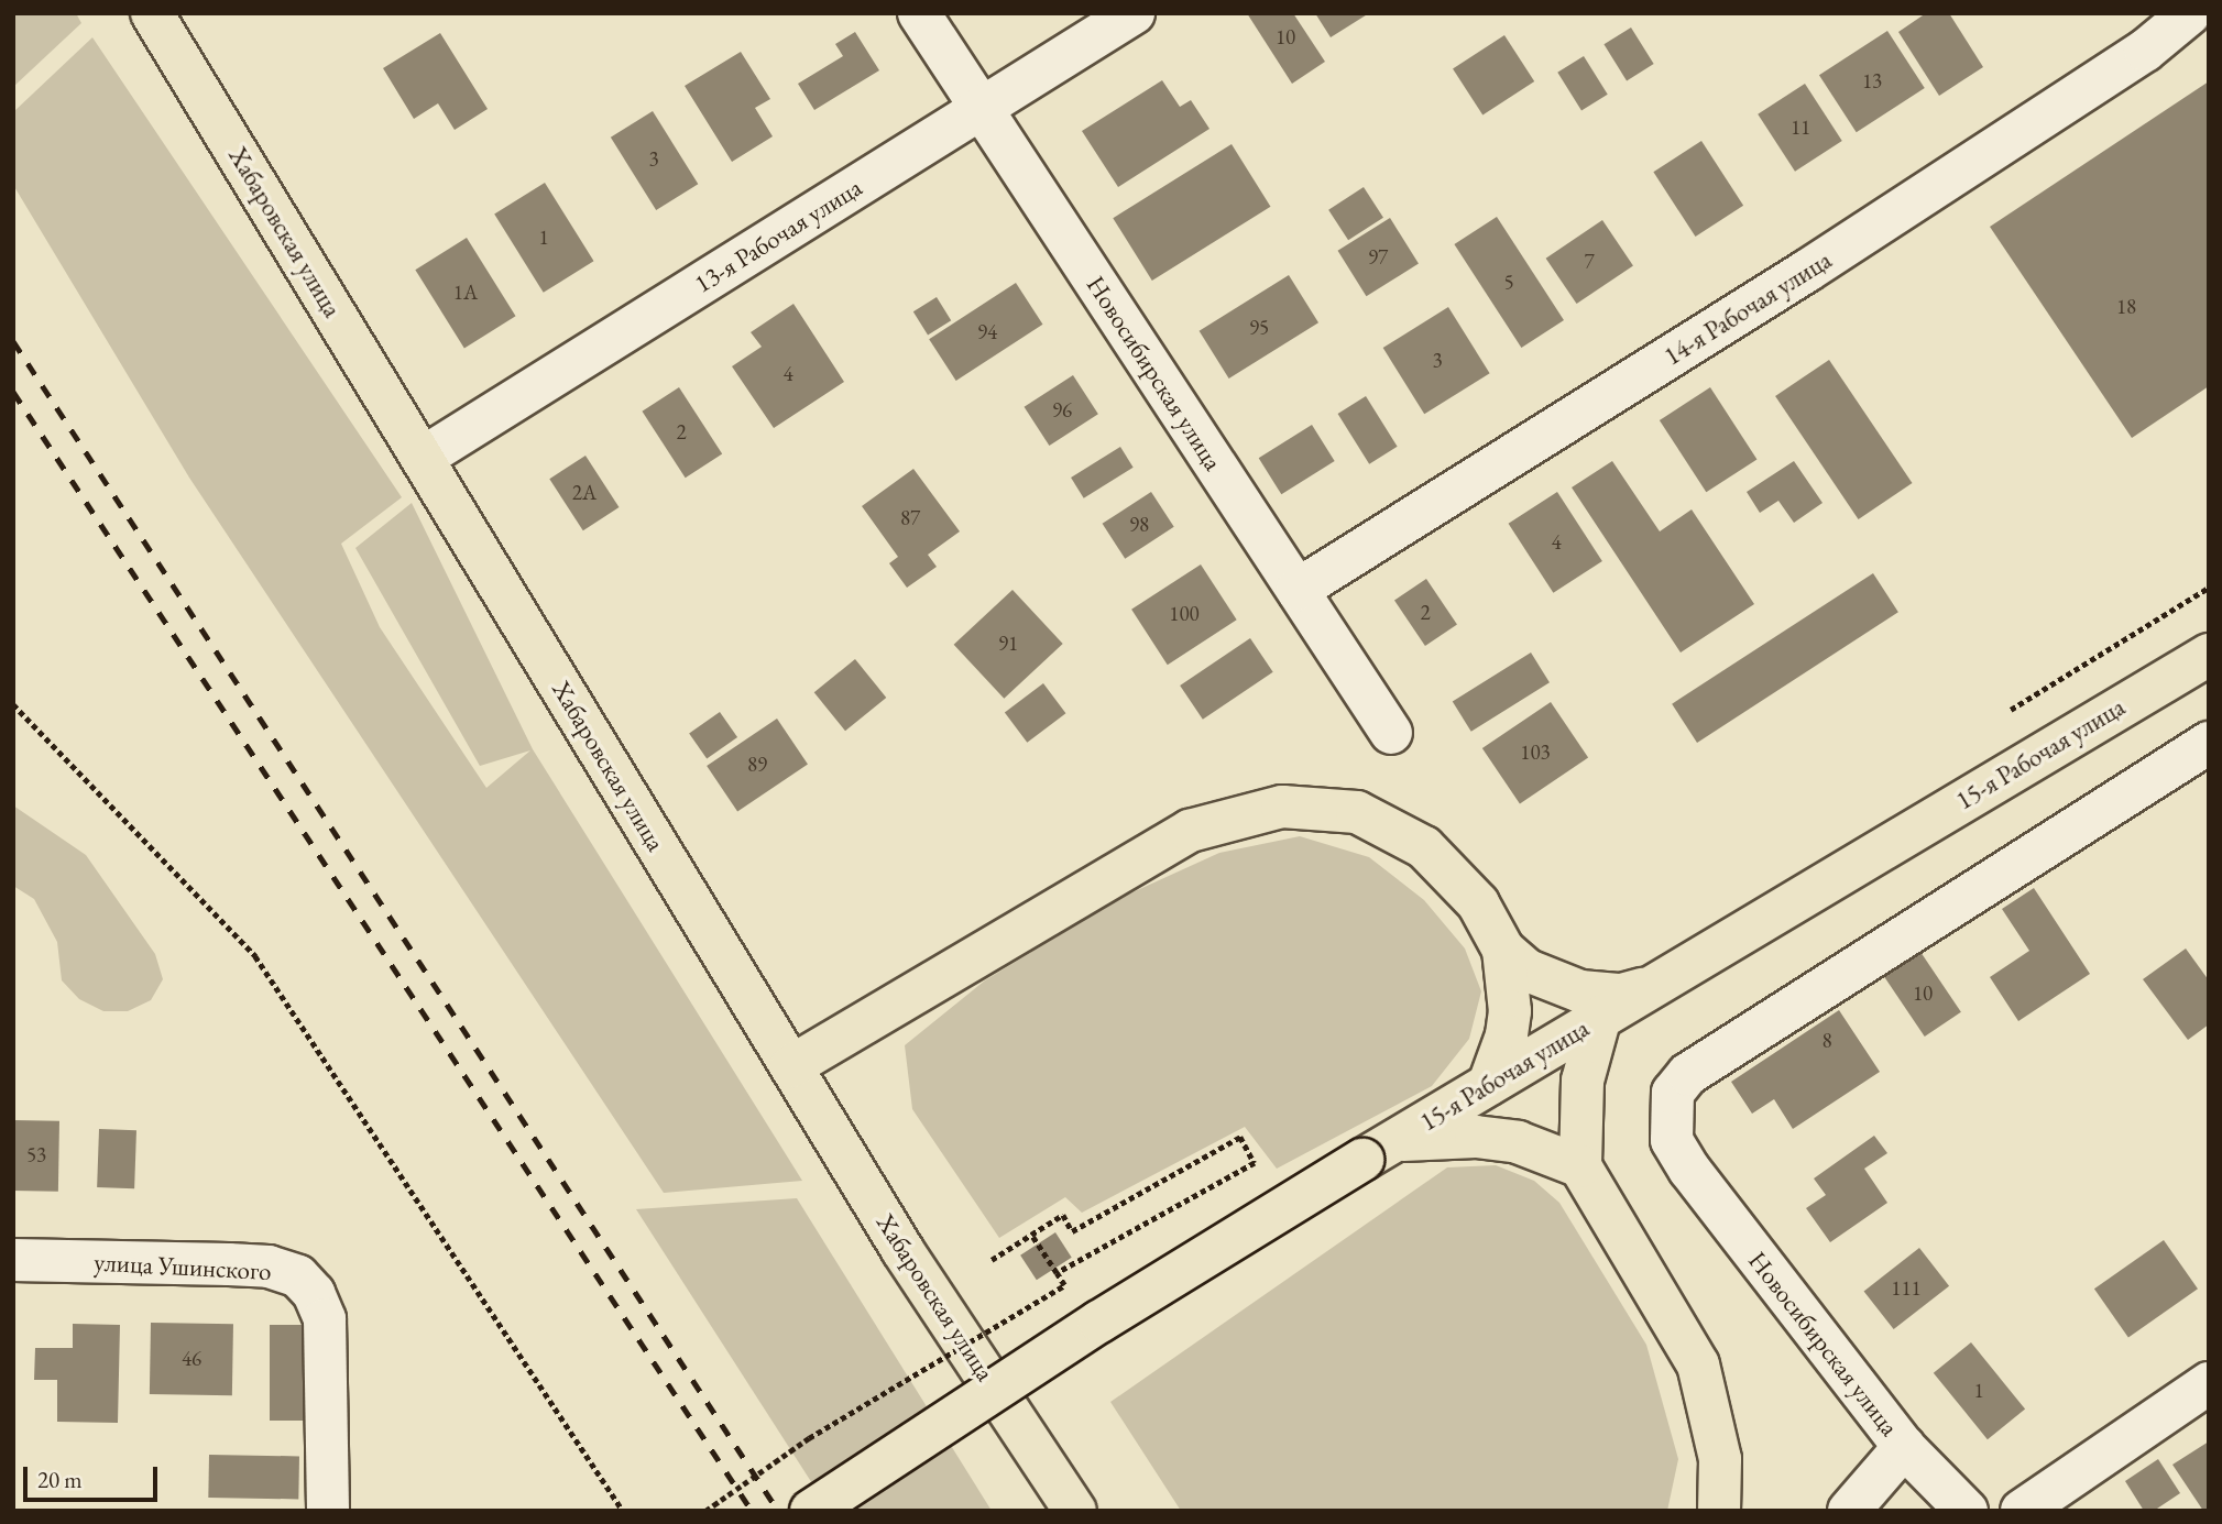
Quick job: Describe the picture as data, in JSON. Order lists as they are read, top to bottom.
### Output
{
  "streets": {
    "main road": ["Хабаровская улица", "15-я Рабочая улица"],
    "street": [
      "13-я Рабочая улица",
      "14-я Рабочая улица",
      "Новосибирская улица",
      "улица Ушинского"
    ]
  },
  "crossings": [
    ["Хабаровская улица", "13-я Рабочая улица"],
    ["13-я Рабочая улица", "Новосибирская улица"],
    ["14-я Рабочая улица", "Новосибирская улица"]
  ],
  "house_numbers": [
    "10",
    "13",
    "11",
    "3",
    "1",
    "97",
    "7",
    "5",
    "1А",
    "18",
    "95",
    "94",
    "3",
    "4",
    "96",
    "2",
    "2А",
    "87",
    "98",
    "4",
    "2",
    "100",
    "91",
    "103",
    "89",
    "10",
    "8",
    "53",
    "111",
    "46",
    "1"
  ],
  "scale_bar": "20 m"
}
